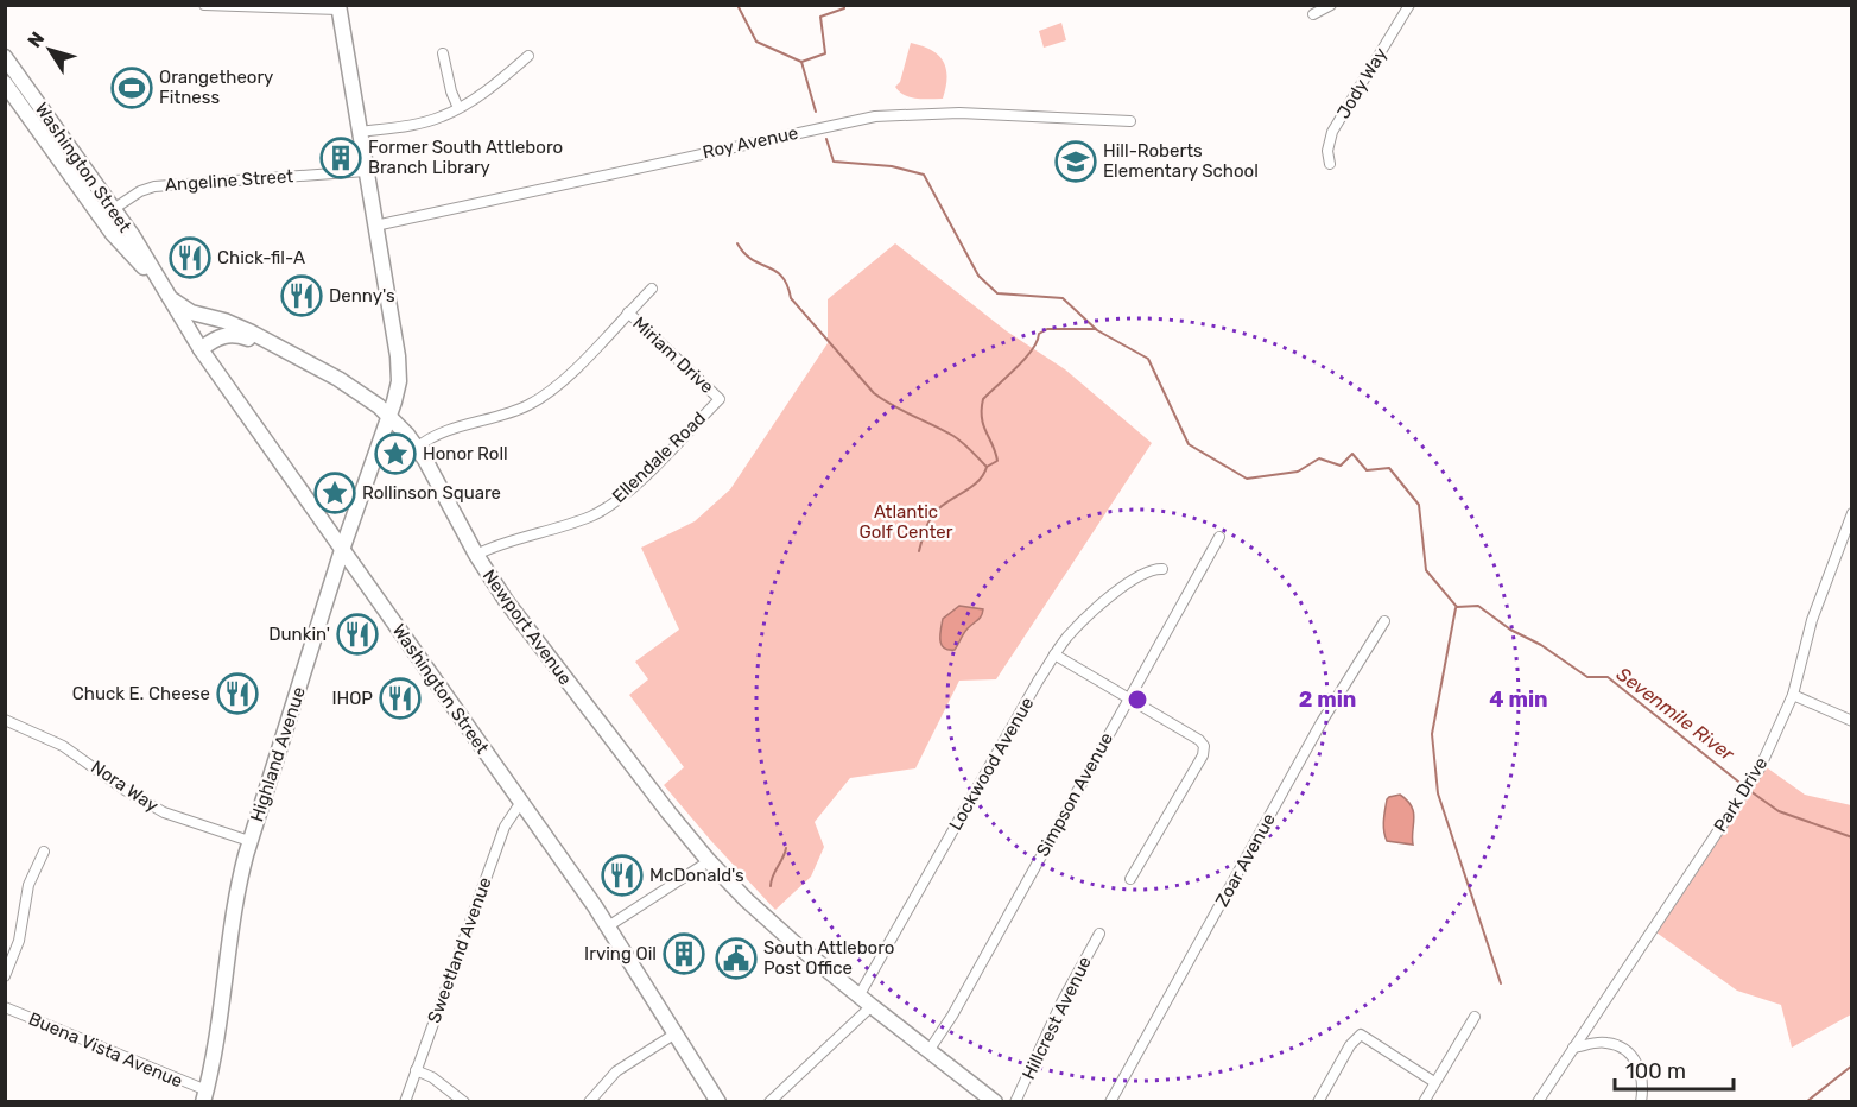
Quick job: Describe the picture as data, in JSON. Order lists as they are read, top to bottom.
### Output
{
  "streets": {
    "main road": ["Washington Street", "Newport Avenue", "Highland Avenue"],
    "street": [
      "Jody Way",
      "Roy Avenue",
      "Angeline Street",
      "Miriam Drive",
      "Ellendale Road",
      "Lockwood Avenue",
      "Nora Way",
      "Simpson Avenue",
      "Park Drive",
      "Zoar Avenue",
      "Sweetland Avenue",
      "Hillcrest Avenue",
      "Buena Vista Avenue"
    ]
  },
  "crossings": [
    ["Washington Street", "Angeline Street"],
    ["Washington Street", "Highland Avenue"],
    ["Washington Street", "Sweetland Avenue"],
    ["Miriam Drive", "Ellendale Road"],
    ["Ellendale Road", "Newport Avenue"],
    ["Newport Avenue", "Highland Avenue"],
    ["Newport Avenue", "Lockwood Avenue"],
    ["Newport Avenue", "Simpson Avenue"],
    ["Highland Avenue", "Nora Way"],
    ["Highland Avenue", "Buena Vista Avenue"]
  ],
  "water": ["Sevenmile River"],
  "parks": ["Atlantic Golf Center"],
  "places": {
    "sports": ["Orangetheory Fitness"],
    "building": ["Former South Attleboro Branch Library", "Irving Oil"],
    "school or university": ["Hill-Roberts Elementary School"],
    "restaurant": [
      "Chick-fil-A",
      "Denny's",
      "Dunkin'",
      "Chuck E. Cheese",
      "IHOP",
      "McDonald's"
    ],
    "place": ["Honor Roll", "Rollinson Square"],
    "public building": ["South Attleboro Post Office"]
  },
  "scale_bar": "100 m",
  "north": "top left",
  "rings": ["2 min", "4 min"]
}
